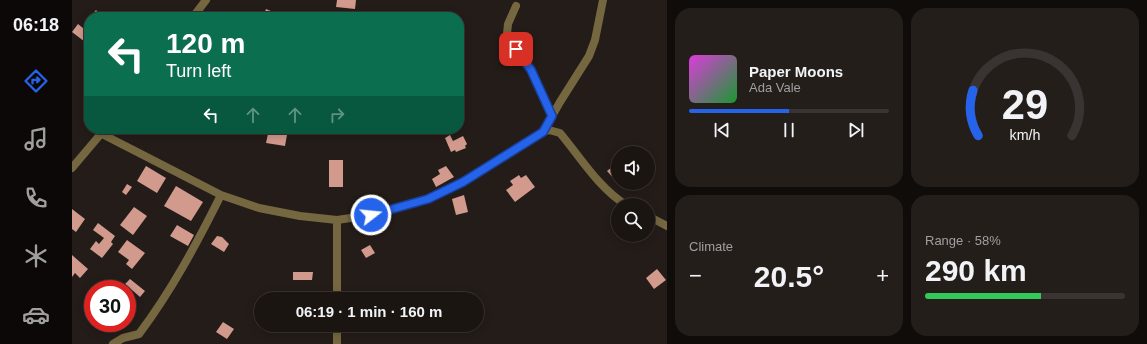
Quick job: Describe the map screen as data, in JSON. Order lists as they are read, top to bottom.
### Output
{
  "page": {
    "tabs": "06:18",
    "turn": ["120 m", "Turn left"],
    "song": ["Paper Moons", "Ada Vale"],
    "tile": [
      "Climate",
      ["Range · 58%", "290 km"]
    ],
    "heat": ["−", "20.5°", "+"],
    "limit": "30",
    "trip": "06:19 · 1 min · 160 m",
    "gauge": ["29", "km/h"]
  }
}
